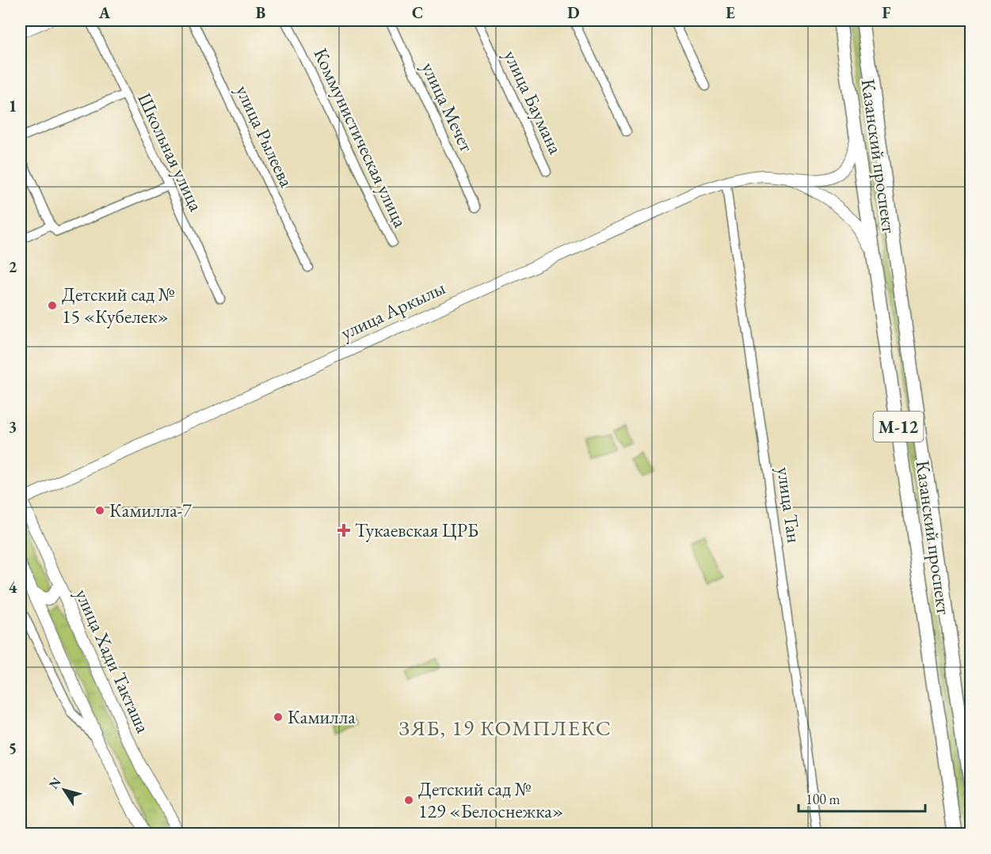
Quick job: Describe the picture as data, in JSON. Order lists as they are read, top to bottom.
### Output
{
  "streets": {
    "main road": ["Казанский проспект", "М-12"],
    "street": [
      "улица Баумана",
      "улица Мечет",
      "улица Рылеева",
      "Коммунистическая улица",
      "Школьная улица",
      "улица Аркылы",
      "улица Тан",
      "улица Хади Такташа"
    ]
  },
  "crossings": [
    ["Казанский проспект", "улица Аркылы"],
    ["улица Аркылы", "улица Тан"],
    ["улица Аркылы", "улица Хади Такташа"]
  ],
  "districts": ["ЗЯБ, 19 КОМПЛЕКС"],
  "places": {
    "other": [
      "Детский сад № 15 «Кубелек»",
      "Камилла-7",
      "Камилла",
      "Детский сад № 129 «Белоснежка»"
    ],
    "health": ["Тукаевская ЦРБ"]
  },
  "scale_bar": "100 m",
  "north": "top left",
  "grid": {
    "columns": [
      "A",
      "B",
      "C",
      "D",
      "E",
      "F"
    ],
    "rows": [
      "1",
      "2",
      "3",
      "4",
      "5"
    ]
  }
}
